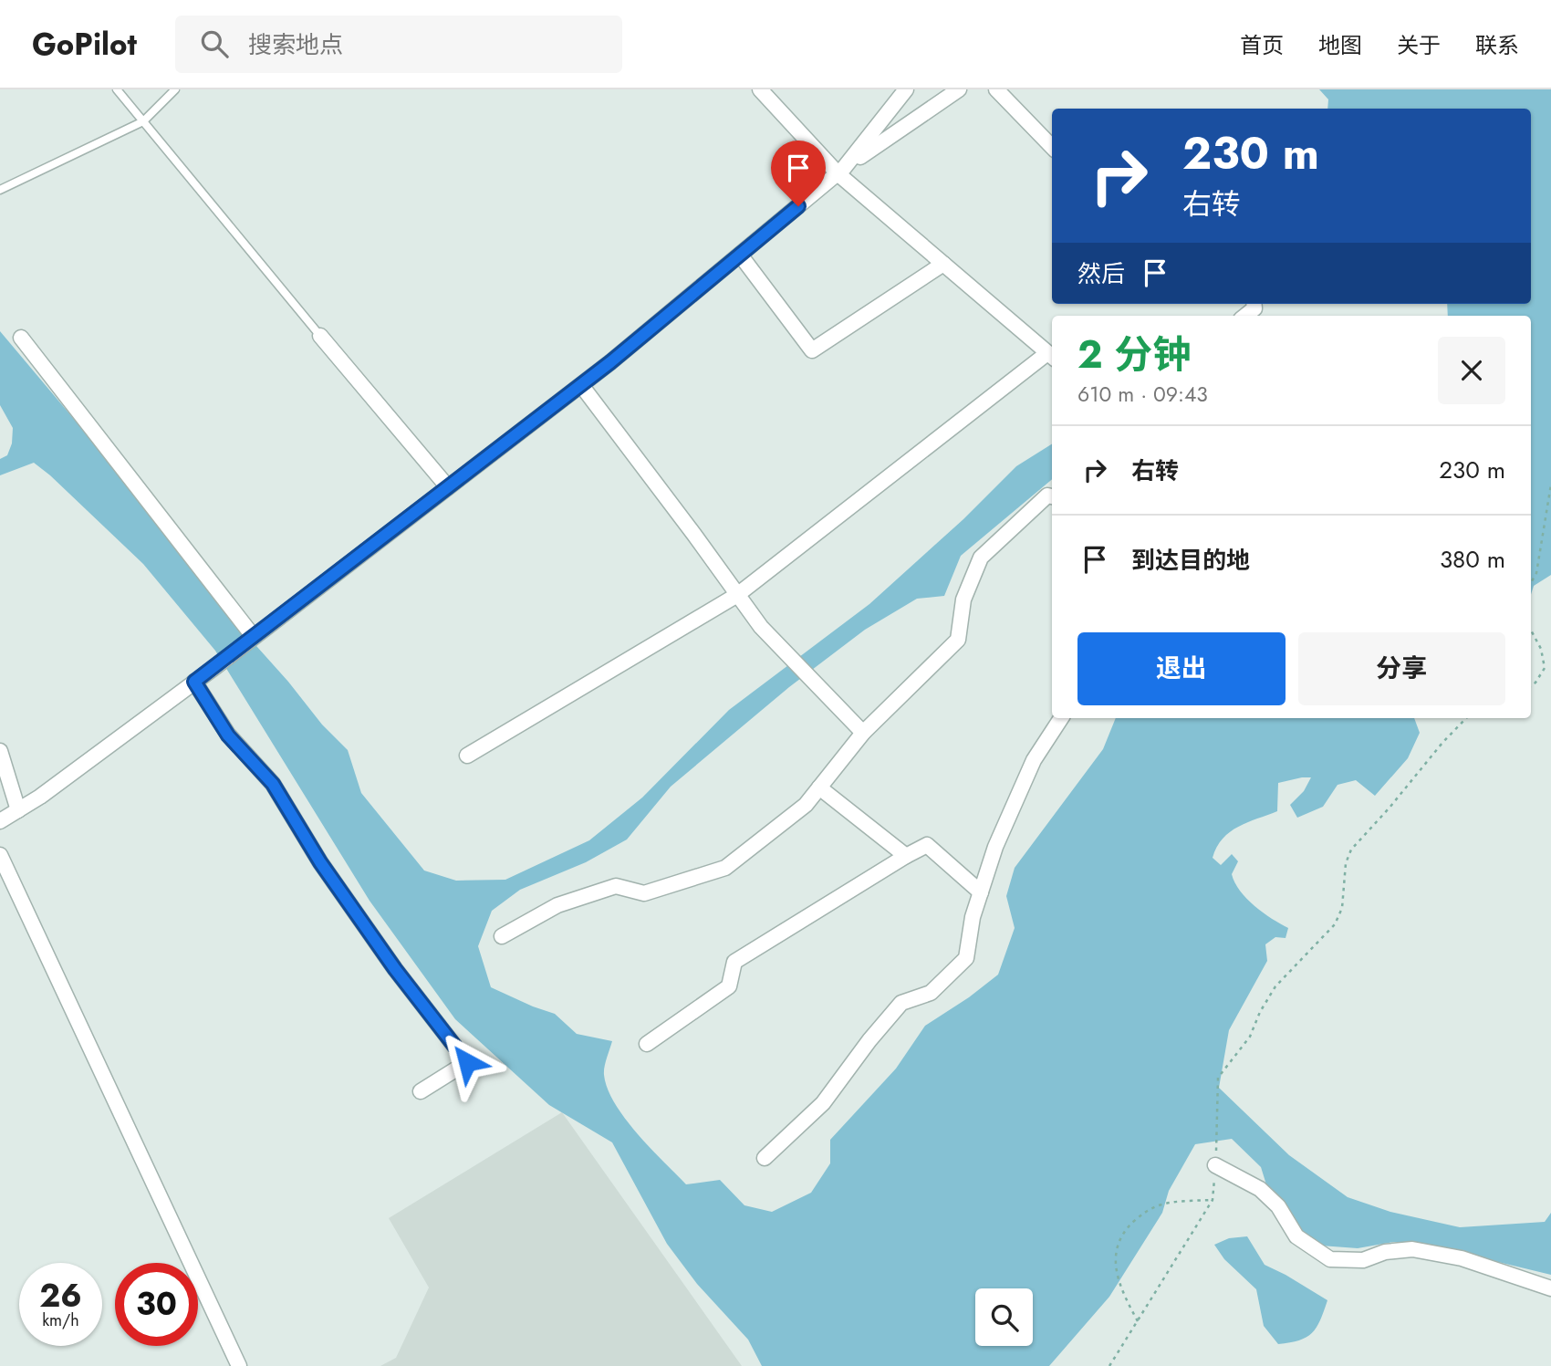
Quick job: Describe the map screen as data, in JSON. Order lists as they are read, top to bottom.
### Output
{
  "page": {
    "header": "GoPilot",
    "search": "搜索地点",
    "nav": [
      "首页",
      "地图",
      "关于",
      "联系"
    ],
    "turn": ["230 m", "右转"],
    "then": "然后",
    "heading": ["2 分钟", "610 m · 09:43"],
    "list": [
      {
        "name": "右转",
        "value": "230 m"
      },
      {
        "name": "到达目的地",
        "value": "380 m"
      }
    ],
    "buttons": ["退出", "分享"],
    "speed": "26 km/h",
    "limit": "30"
  }
}
